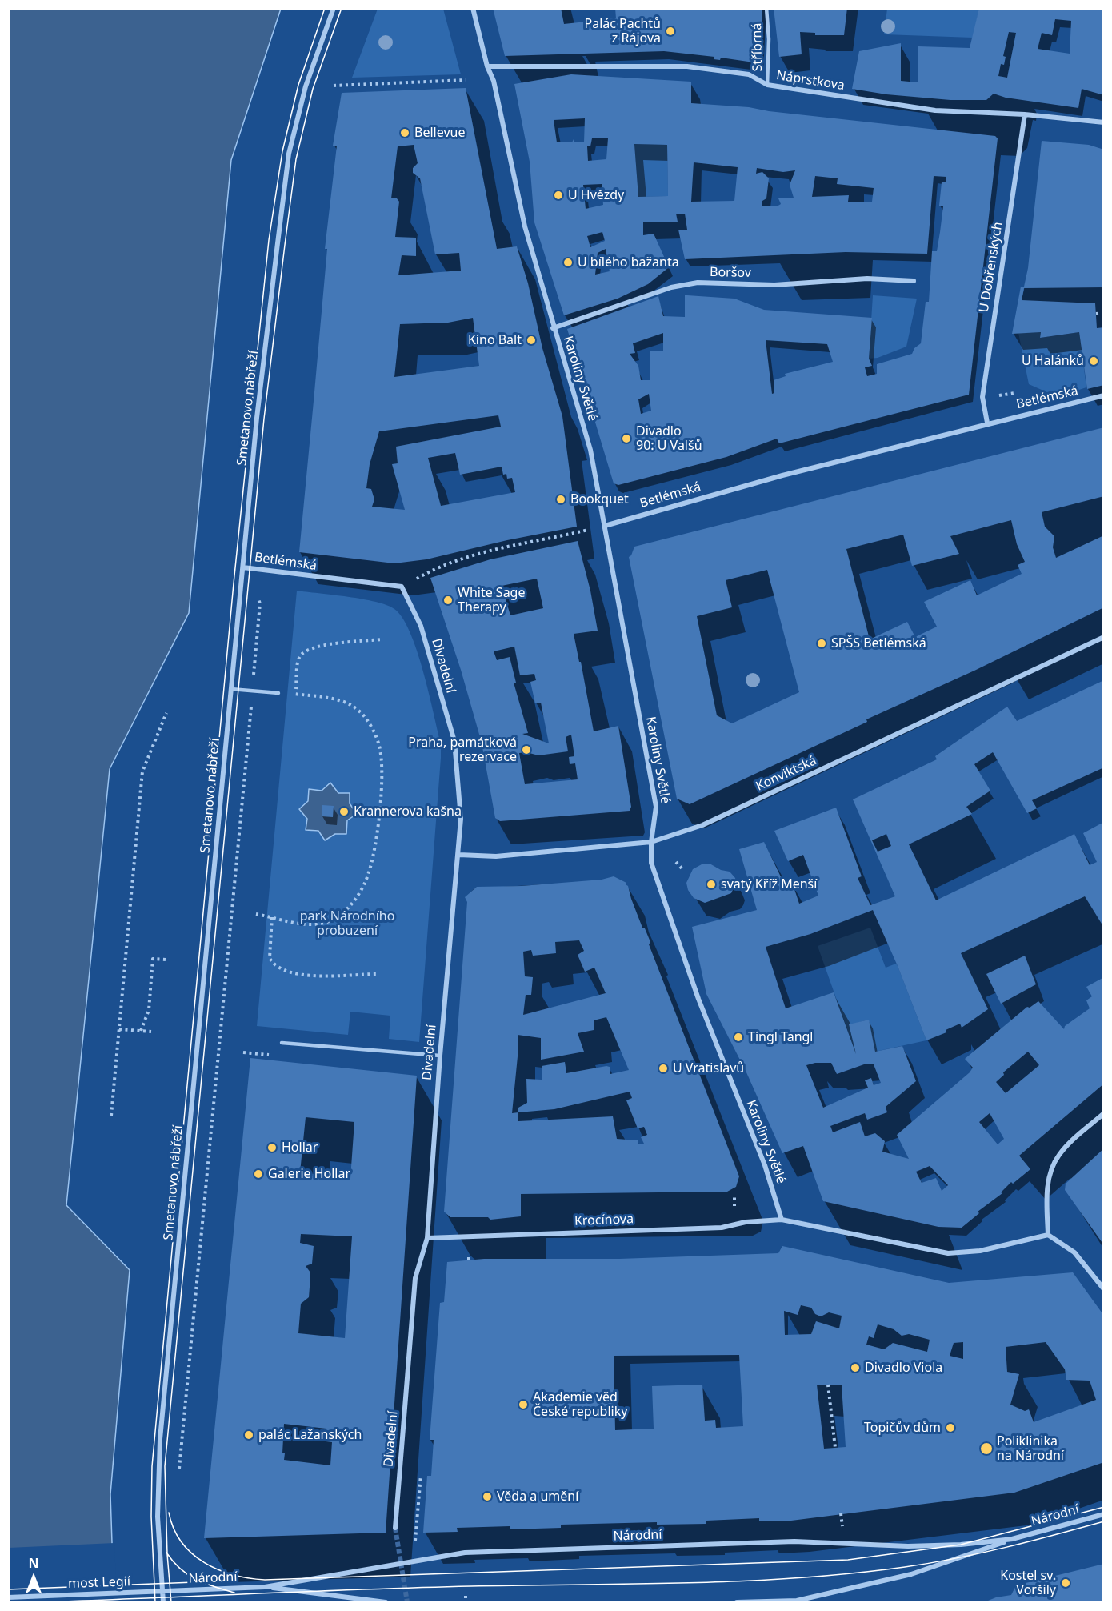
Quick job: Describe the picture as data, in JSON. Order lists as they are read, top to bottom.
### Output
{
  "streets": {
    "street": [
      "Náprstkova",
      "U Dobřenských",
      "Boršov",
      "Karoliny Světlé",
      "Betlémská",
      "Smetanovo nábřeží",
      "Divadelní",
      "Konviktská",
      "Krocínova",
      "Národní",
      "most Legií"
    ],
    "lane": ["Stříbrná"]
  },
  "crossings": [
    ["Stříbrná", "Náprstkova"],
    ["Náprstkova", "U Dobřenských"],
    ["Náprstkova", "Karoliny Světlé"],
    ["U Dobřenských", "Betlémská"],
    ["Boršov", "Karoliny Světlé"],
    ["Karoliny Světlé", "Betlémská"],
    ["Karoliny Světlé", "Konviktská"],
    ["Karoliny Světlé", "Krocínova"],
    ["Betlémská", "Smetanovo nábřeží"],
    ["Betlémská", "Divadelní"],
    ["Smetanovo nábřeží", "Národní"],
    ["Smetanovo nábřeží", "most Legií"],
    ["Divadelní", "Konviktská"],
    ["Divadelní", "Krocínova"],
    ["Národní", "most Legií"]
  ],
  "parks": ["park Národního probuzení"],
  "places": [
    "Palác Pachtů z Rájova",
    "Bellevue",
    "U Hvězdy",
    "U bílého bažanta",
    "Kino Balt",
    "U Halánků",
    "Divadlo 90: U Valšů",
    "Bookquet",
    "White Sage Therapy",
    "SPŠS Betlémská",
    "Praha, památková rezervace",
    "Krannerova kašna",
    "svatý Kříž Menší",
    "Tingl Tangl",
    "U Vratislavů",
    "Hollar",
    "Galerie Hollar",
    "Divadlo Viola",
    "Akademie věd České republiky",
    "Topičův dům",
    "palác Lažanských",
    "Poliklinika na Národní",
    "Věda a umění",
    "Kostel sv. Voršily"
  ],
  "north": "top"
}
